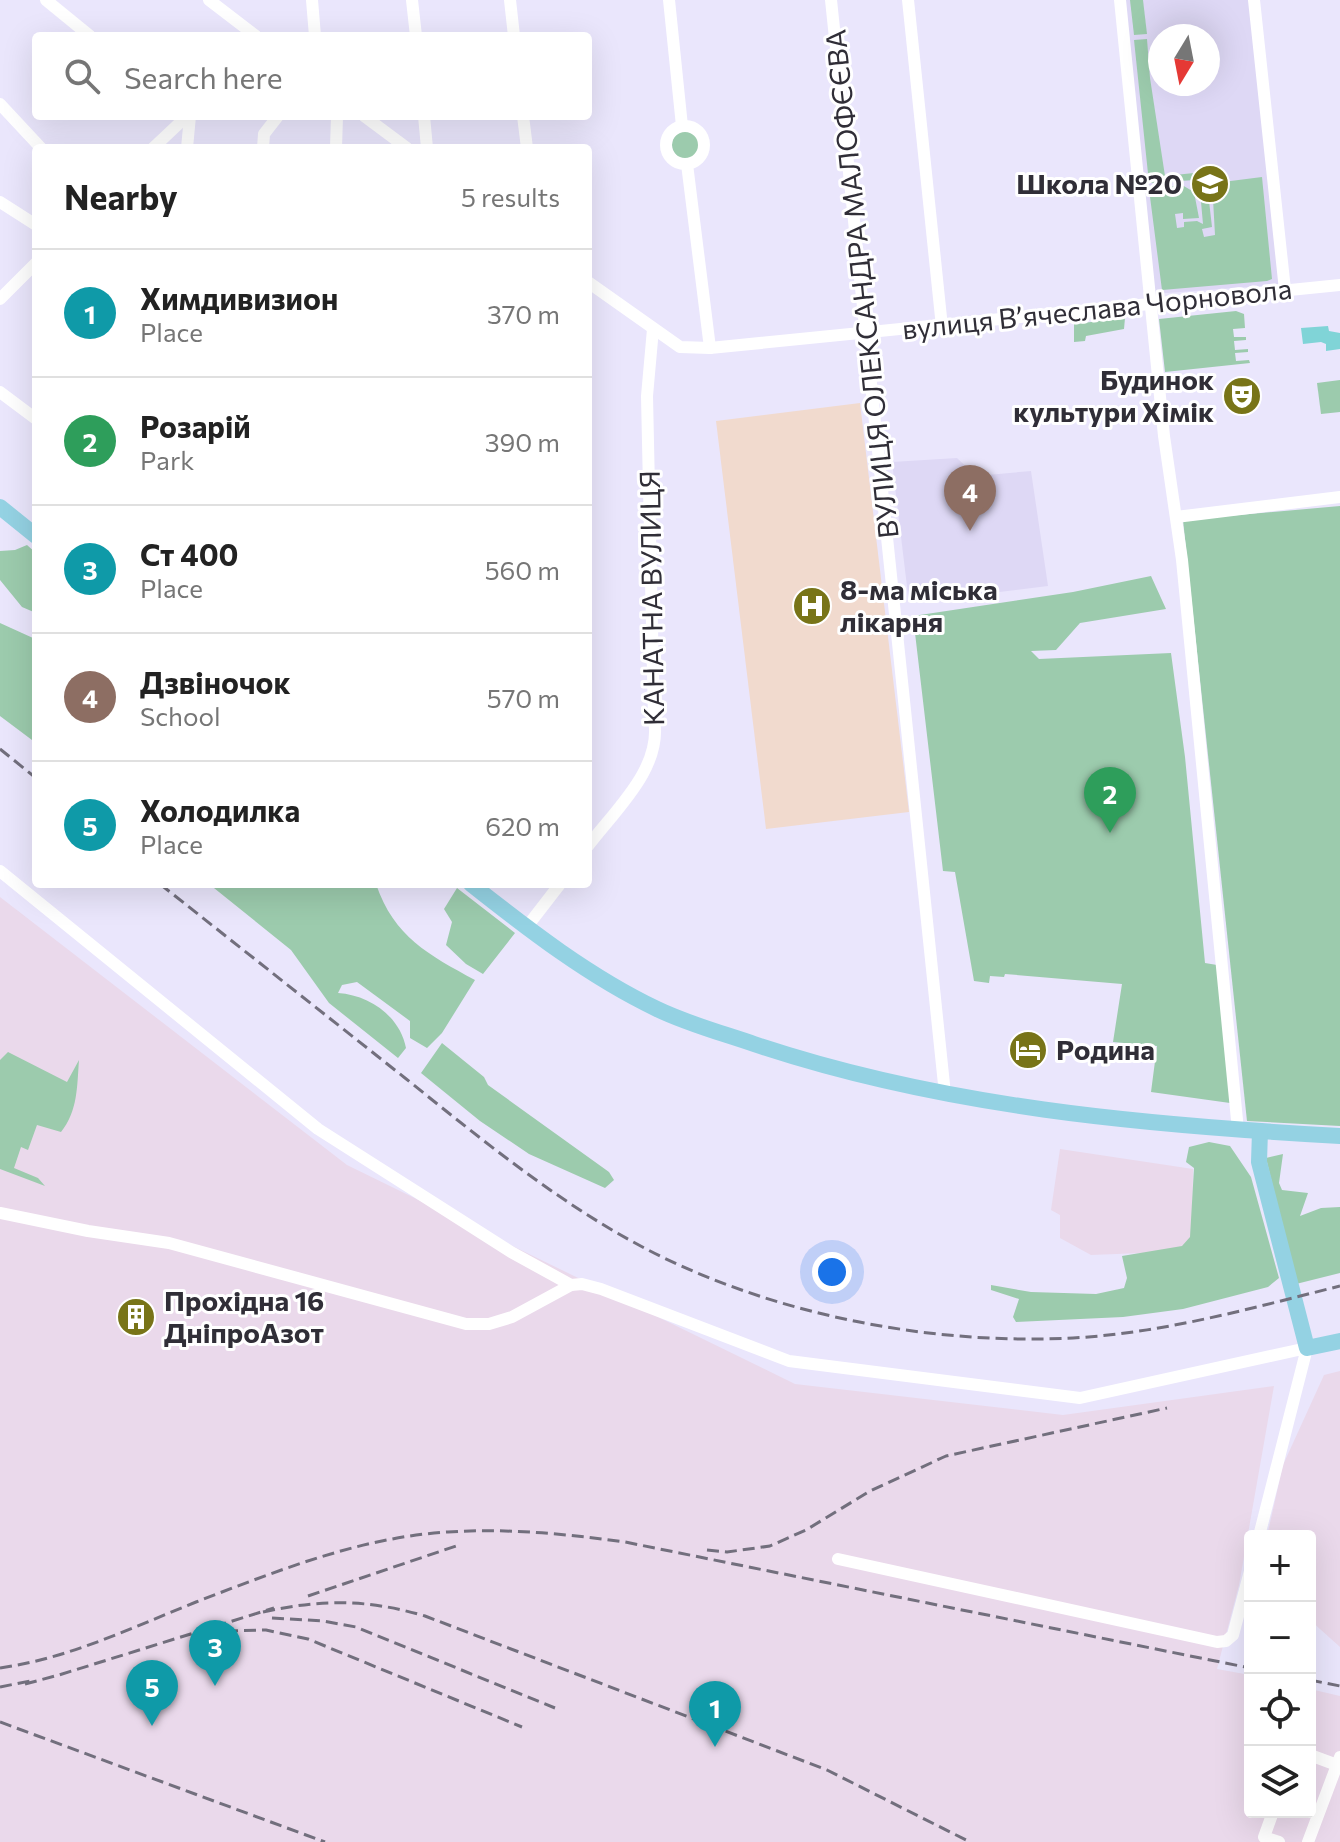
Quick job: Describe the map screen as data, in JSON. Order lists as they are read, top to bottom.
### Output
{
  "streets": {
    "street": ["ВУЛИЦЯ ОЛЕКСАНДРА МАЛОФЄЄВА", "вулиця Вʼячеслава Чорновола", "КАНАТНА ВУЛИЦЯ"]
  },
  "crossings": [
    ["ВУЛИЦЯ ОЛЕКСАНДРА МАЛОФЄЄВА", "вулиця Вʼячеслава Чорновола"],
    ["вулиця Вʼячеслава Чорновола", "КАНАТНА ВУЛИЦЯ"]
  ],
  "places": {
    "school or university": ["Школа №20"],
    "theatre": ["Будинок культури Хімік"],
    "hospital": ["8-ма міська лікарня"],
    "hotel": ["Родина"],
    "building": ["Прохідна 16 ДніпроАзот"]
  },
  "north": "bottom",
  "page": {
    "search": "Search here",
    "heading": ["Nearby", "5 results"],
    "list": [
      {
        "mark": "1",
        "name": "Химдивизион",
        "note": "Place",
        "value": "370 m"
      },
      {
        "mark": "2",
        "name": "Розарій",
        "note": "Park",
        "value": "390 m"
      },
      {
        "mark": "3",
        "name": "Ст 400",
        "note": "Place",
        "value": "560 m"
      },
      {
        "mark": "4",
        "name": "Дзвіночок",
        "note": "School",
        "value": "570 m"
      },
      {
        "mark": "5",
        "name": "Холодилка",
        "note": "Place",
        "value": "620 m"
      }
    ],
    "pins": [
      "4",
      "2",
      "3",
      "5",
      "1"
    ],
    "map_buttons": ["+", "−"]
  }
}
